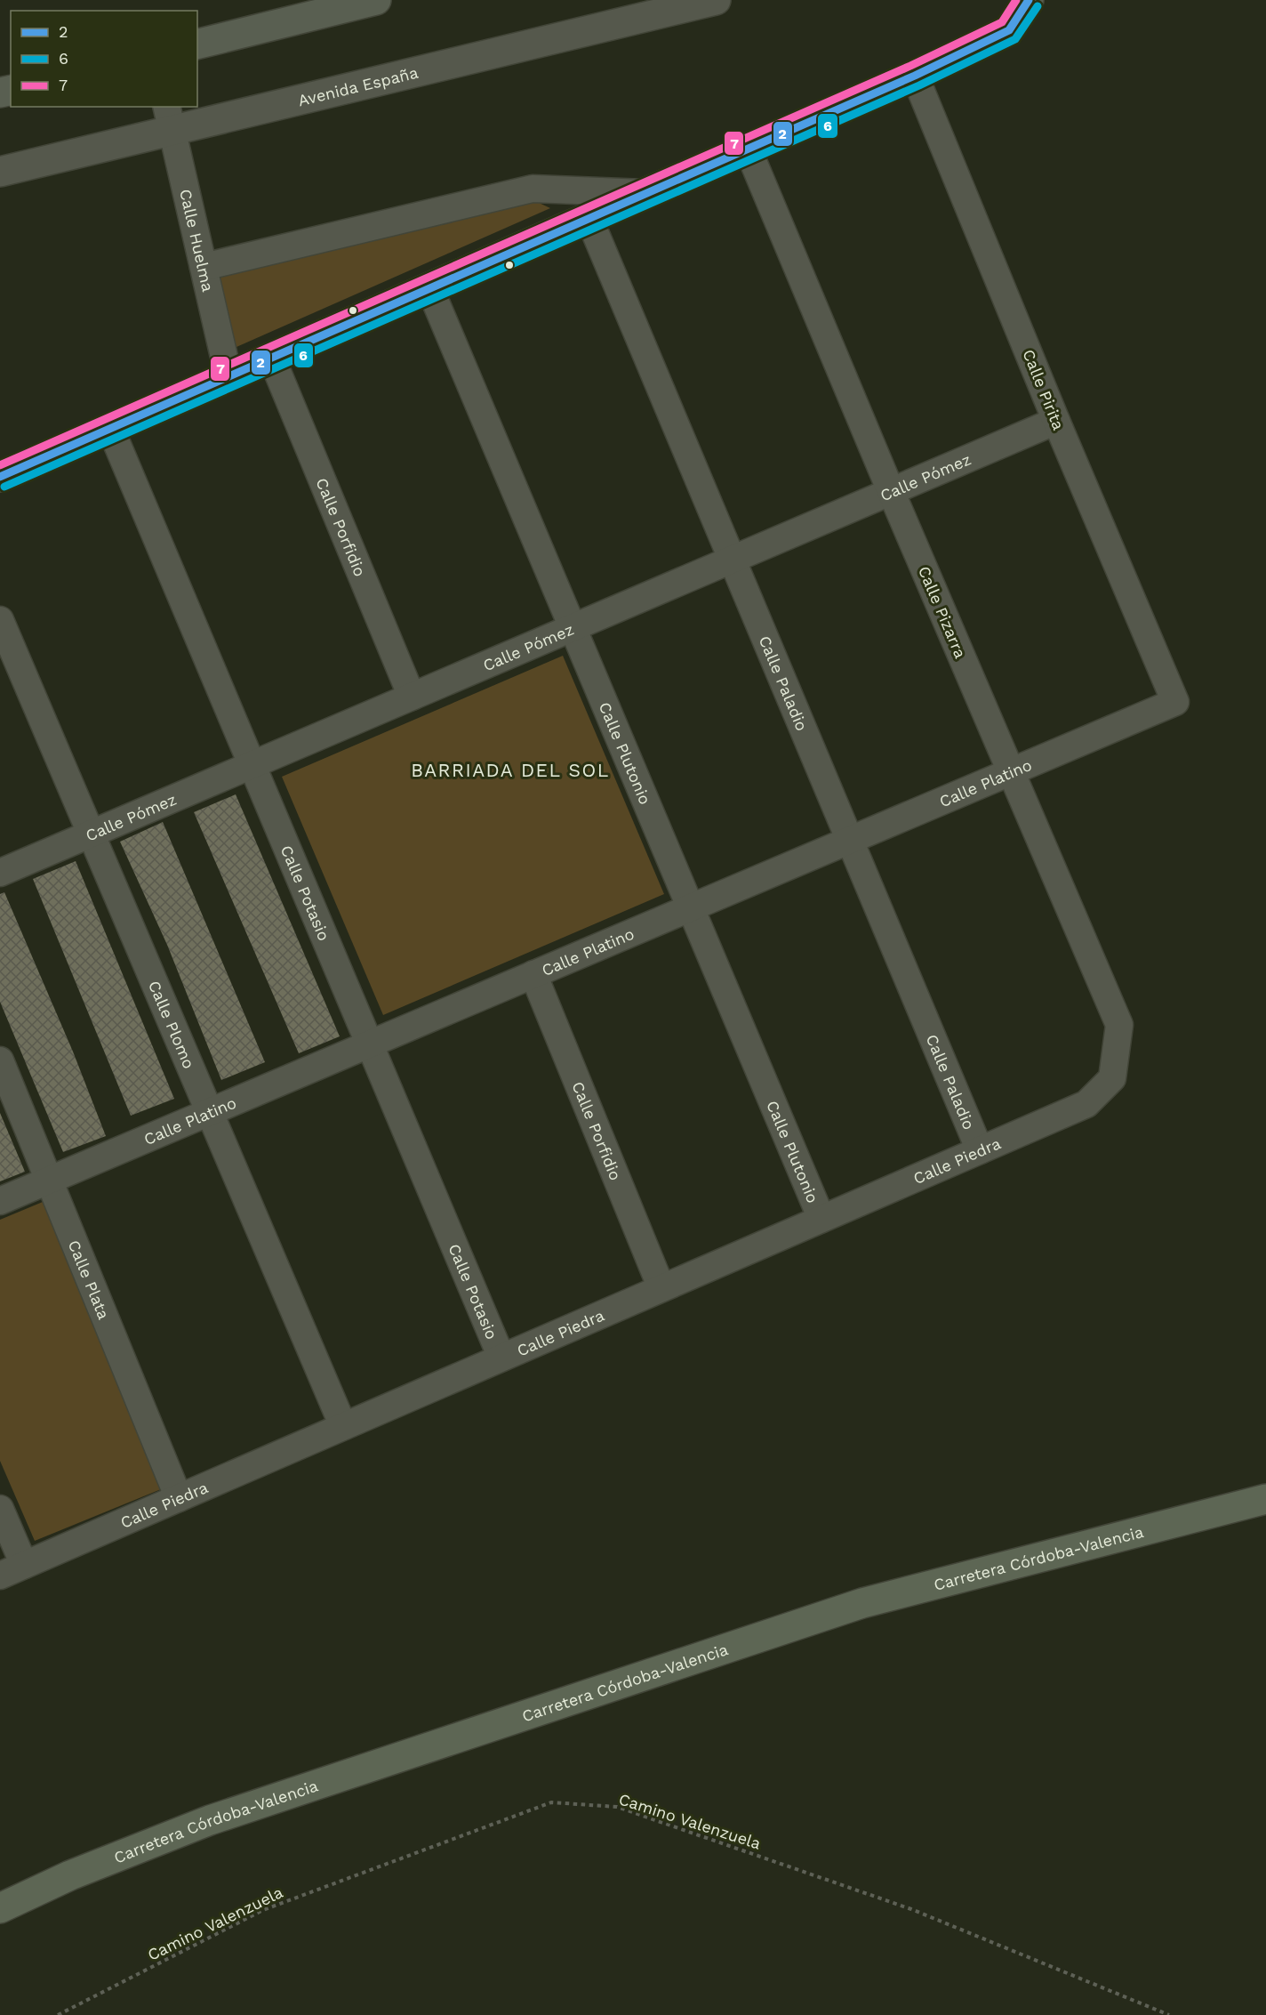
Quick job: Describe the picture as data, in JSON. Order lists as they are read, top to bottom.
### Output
{
  "streets": {
    "highway": ["Carretera Córdoba-Valencia"],
    "street": [
      "Avenida España",
      "Calle Huelma",
      "Calle Pirita",
      "Calle Pómez",
      "Calle Porfidio",
      "Calle Pizarra",
      "Calle Paladio",
      "Calle Plutonio",
      "Calle Platino",
      "Calle Potasio",
      "Calle Plomo",
      "Calle Piedra",
      "Calle Plata"
    ],
    "path": ["Camino Valenzuela"]
  },
  "crossings": [
    ["Avenida España", "Calle Huelma"],
    ["Calle Pirita", "Calle Pómez"],
    ["Calle Pirita", "Calle Platino"],
    ["Calle Pómez", "Calle Porfidio"],
    ["Calle Pómez", "Calle Pizarra"],
    ["Calle Pómez", "Calle Paladio"],
    ["Calle Pómez", "Calle Plutonio"],
    ["Calle Pómez", "Calle Potasio"],
    ["Calle Pómez", "Calle Plomo"],
    ["Calle Porfidio", "Calle Platino"],
    ["Calle Porfidio", "Calle Piedra"],
    ["Calle Pizarra", "Calle Platino"],
    ["Calle Pizarra", "Calle Piedra"],
    ["Calle Paladio", "Calle Platino"],
    ["Calle Paladio", "Calle Piedra"],
    ["Calle Plutonio", "Calle Platino"],
    ["Calle Plutonio", "Calle Piedra"],
    ["Calle Platino", "Calle Potasio"],
    ["Calle Platino", "Calle Plomo"],
    ["Calle Platino", "Calle Plata"],
    ["Calle Potasio", "Calle Piedra"],
    ["Calle Plomo", "Calle Piedra"],
    ["Calle Piedra", "Calle Plata"]
  ],
  "districts": ["BARRIADA DEL SOL"],
  "lines": ["transit line 2", "transit line 7", "transit line 6"],
  "legend": ["2", "6", "7"]
}
